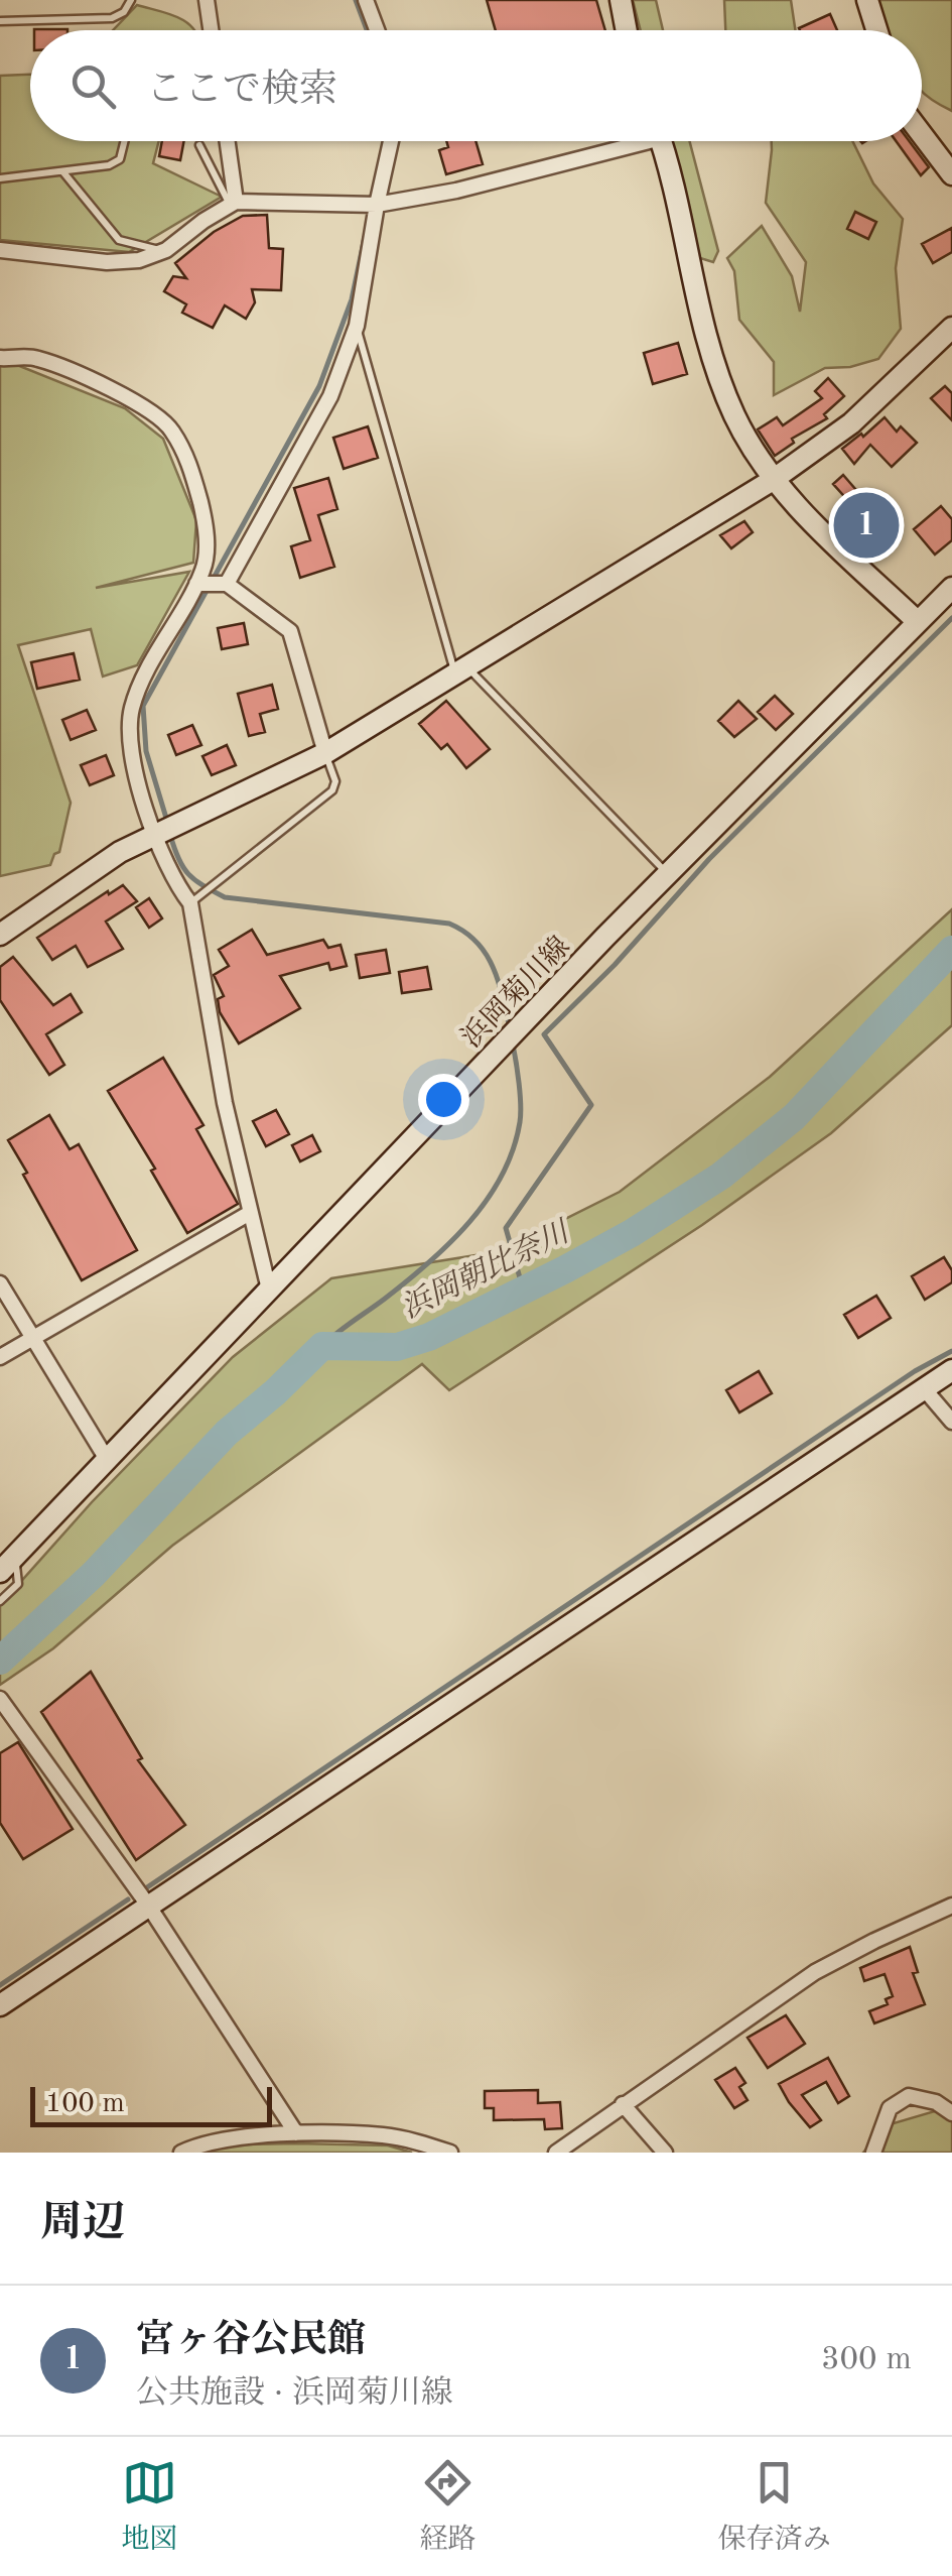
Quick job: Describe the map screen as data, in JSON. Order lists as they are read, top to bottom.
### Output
{
  "streets": {
    "street": ["浜岡菊川線"]
  },
  "water": ["浜岡朝比奈川"],
  "scale_bar": "100 m",
  "page": {
    "search": "ここで検索",
    "pins": "1",
    "scale": "100 m",
    "heading": "周辺",
    "list": [
      {
        "mark": "1",
        "name": "宮ヶ谷公民館",
        "note": "公共施設 · 浜岡菊川線",
        "value": "300 m"
      }
    ],
    "nav": ["地図", "経路", "保存済み"]
  }
}
